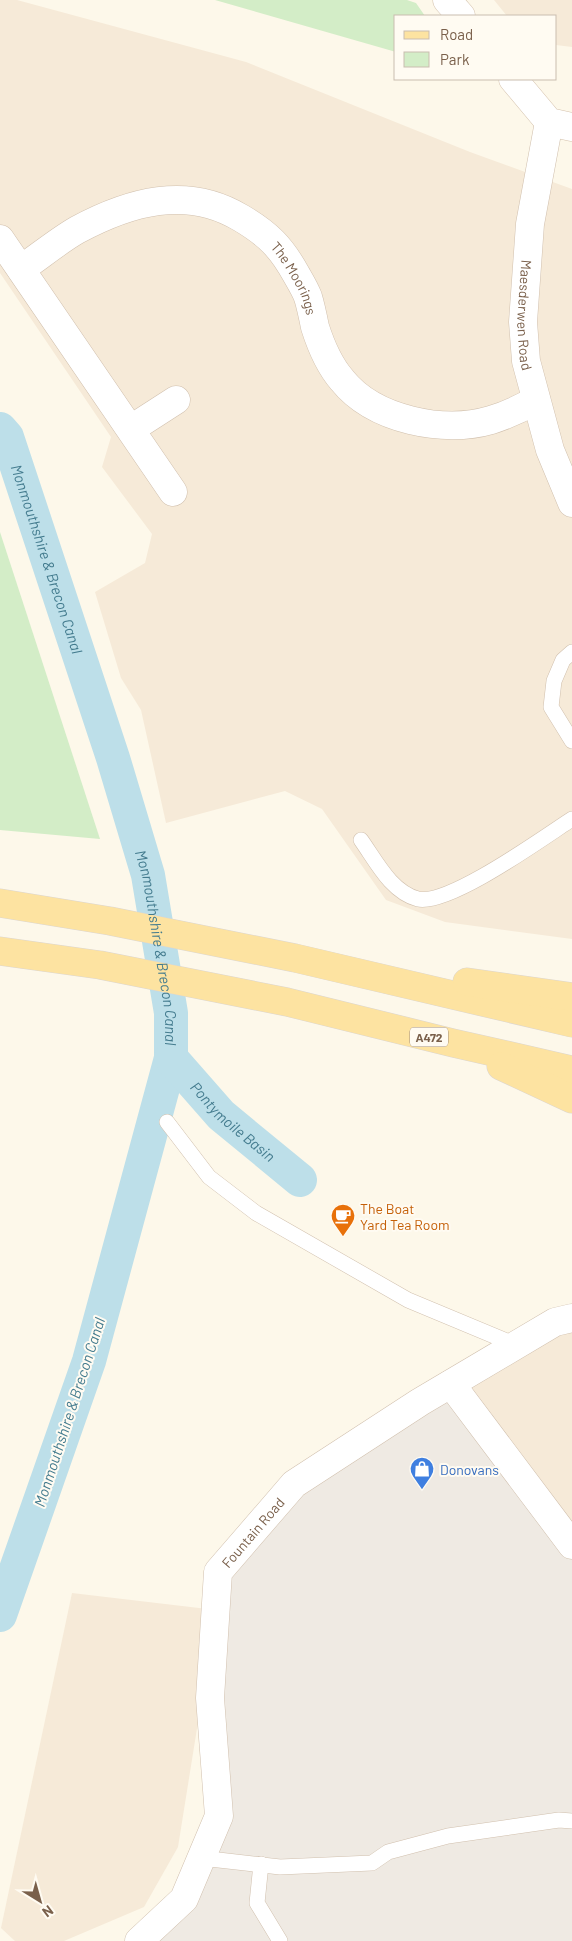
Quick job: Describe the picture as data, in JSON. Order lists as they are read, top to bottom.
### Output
{
  "streets": {
    "main road": ["A472"],
    "street": ["The Moorings", "Maesderwen Road", "Fountain Road"]
  },
  "crossings": [
    ["The Moorings", "Maesderwen Road"]
  ],
  "water": ["Monmouthshire & Brecon Canal", "Pontymoile Basin"],
  "places": {
    "cafe": ["The Boat Yard Tea Room"],
    "shop": ["Donovans"]
  },
  "legend": ["Road", "Park"],
  "north": "bottom right"
}
